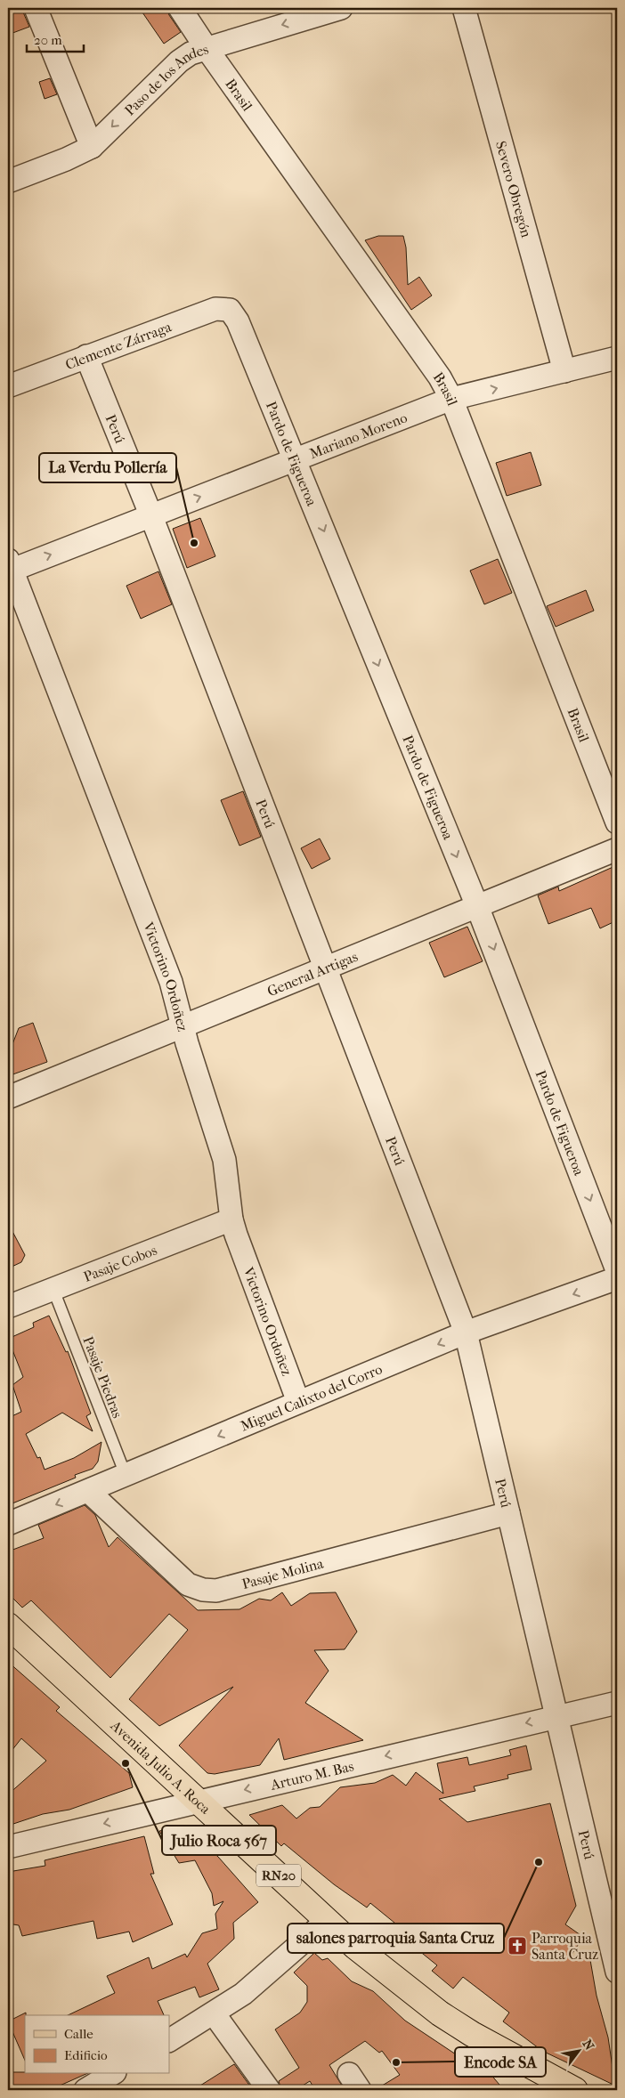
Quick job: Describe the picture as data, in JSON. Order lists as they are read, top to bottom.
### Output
{
  "streets": {
    "main road": ["Avenida Julio A. Roca", "RN20"],
    "street": [
      "Paso de los Andes",
      "Brasil",
      "Severo Obregón",
      "Clemente Zárraga",
      "Perú",
      "Mariano Moreno",
      "Pardo de Figueroa",
      "General Artigas",
      "Victorino Ordoñez",
      "Pasaje Cobos",
      "Miguel Calixto del Corro",
      "Pasaje Molina",
      "Arturo M. Bas"
    ],
    "lane": ["Pasaje Piedras"]
  },
  "crossings": [
    ["Paso de los Andes", "Brasil"],
    ["Brasil", "Mariano Moreno"],
    ["Severo Obregón", "Mariano Moreno"],
    ["Clemente Zárraga", "Perú"],
    ["Clemente Zárraga", "Pardo de Figueroa"],
    ["Perú", "Mariano Moreno"],
    ["Perú", "General Artigas"],
    ["Perú", "Miguel Calixto del Corro"],
    ["Perú", "Pasaje Molina"],
    ["Perú", "Arturo M. Bas"],
    ["Mariano Moreno", "Pardo de Figueroa"],
    ["Mariano Moreno", "Victorino Ordoñez"],
    ["Pardo de Figueroa", "General Artigas"],
    ["General Artigas", "Victorino Ordoñez"],
    ["Victorino Ordoñez", "Pasaje Cobos"],
    ["Victorino Ordoñez", "Miguel Calixto del Corro"],
    ["Pasaje Cobos", "Pasaje Piedras"],
    ["Pasaje Piedras", "Miguel Calixto del Corro"],
    ["Miguel Calixto del Corro", "Pasaje Molina"],
    ["Avenida Julio A. Roca", "Arturo M. Bas"]
  ],
  "one_way": [
    "Paso de los Andes",
    "Mariano Moreno",
    "Pardo de Figueroa",
    "Miguel Calixto del Corro",
    "Arturo M. Bas"
  ],
  "places": {
    "other": [
      "La Verdu Pollería",
      "Julio Roca 567",
      "salones parroquia Santa Cruz",
      "Encode SA"
    ],
    "church": ["Parroquia Santa Cruz"]
  },
  "legend": ["Calle", "Edificio"],
  "scale_bar": "20 m",
  "north": "top right"
}
